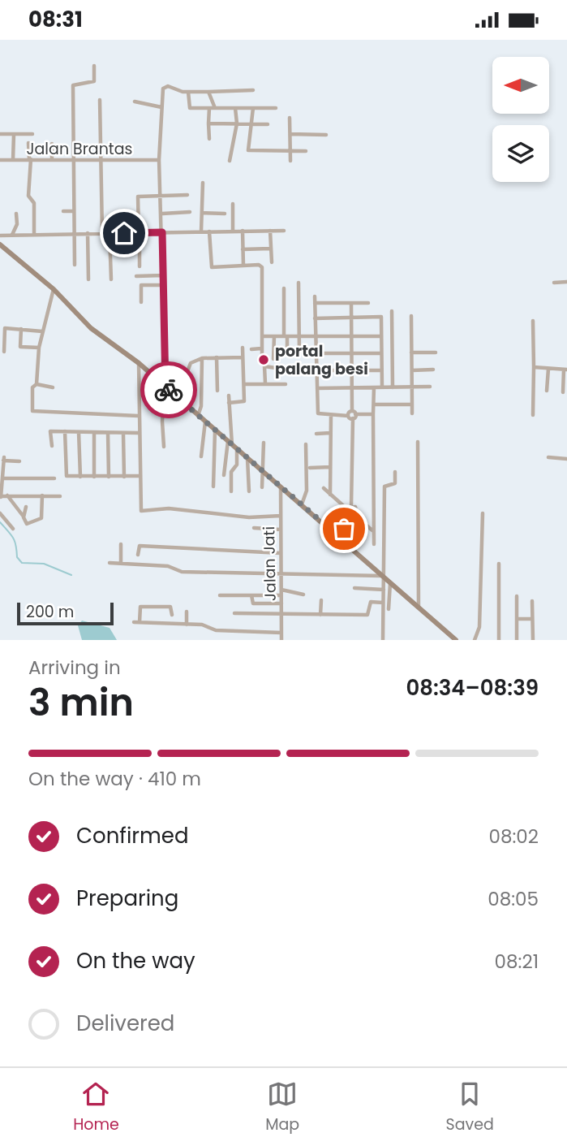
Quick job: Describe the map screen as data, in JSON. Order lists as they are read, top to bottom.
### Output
{
  "streets": {
    "street": ["Jalan Brantas", "Jalan Jati"]
  },
  "places": ["portal palang besi"],
  "scale_bar": "200 m",
  "north": "left",
  "page": {
    "status": "08:31",
    "scale": "200 m",
    "heading": ["3 min", "Arriving in", "08:34–08:39"],
    "bar": "On the way · 410 m",
    "list": [
      ["Confirmed", "08:02"],
      ["Preparing", "08:05"],
      ["On the way", "08:21"],
      "Delivered"
    ],
    "tabs": ["Home", "Map", "Saved"]
  }
}
